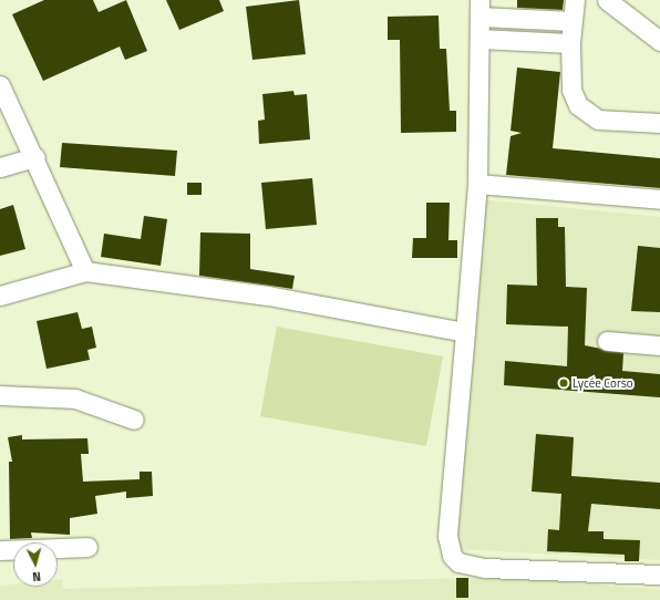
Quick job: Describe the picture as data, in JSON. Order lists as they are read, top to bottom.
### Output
{
  "places": ["Lycée Corso"],
  "north": "bottom"
}
